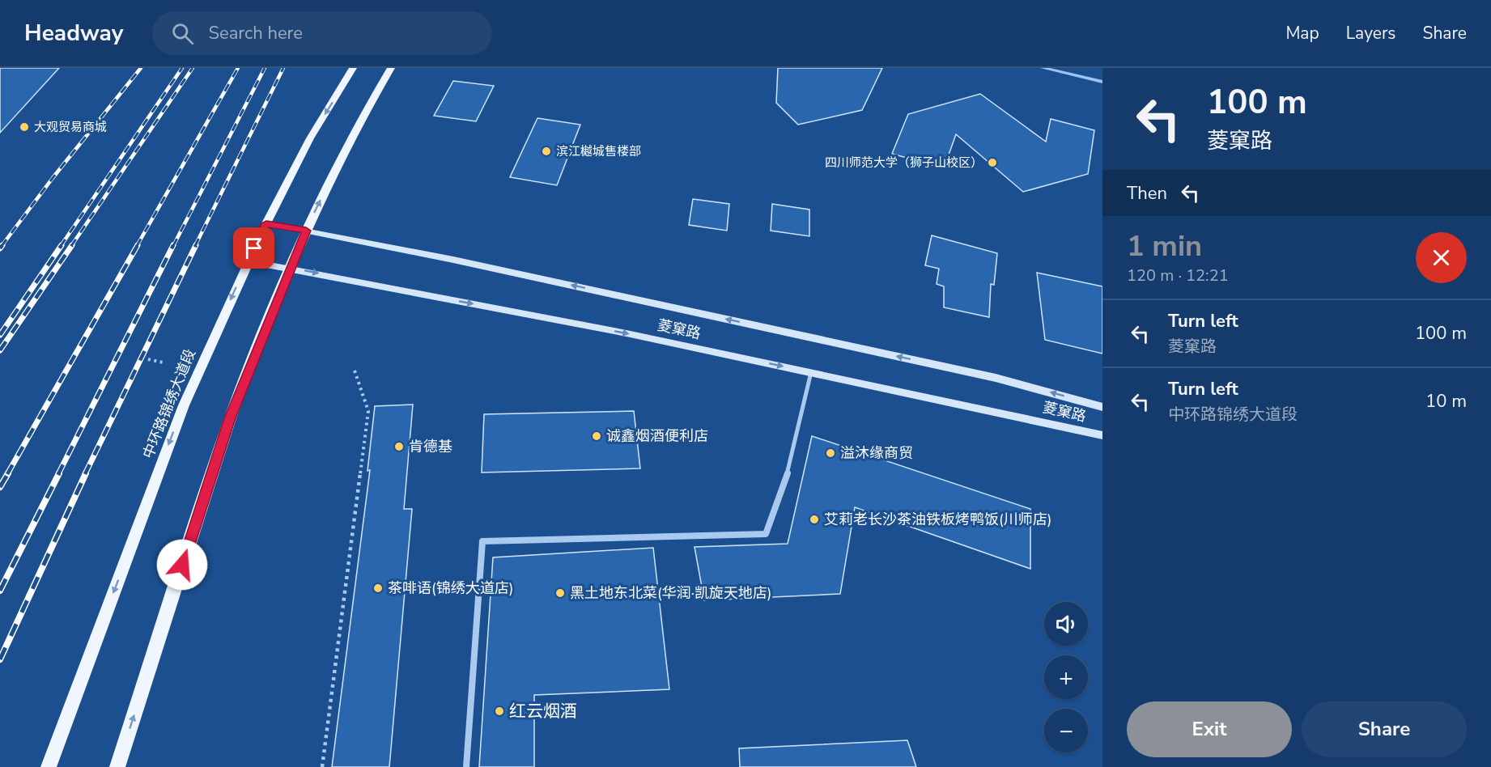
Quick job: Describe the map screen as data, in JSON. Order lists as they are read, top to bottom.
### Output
{
  "streets": {
    "main road": ["中环路锦绣大道段"],
    "street": ["菱窠路"]
  },
  "crossings": [
    ["菱窠路", "中环路锦绣大道段"]
  ],
  "places": [
    "大观贸易商城",
    "滨江樾城售楼部",
    "四川师范大学（狮子山校区）",
    "诚鑫烟酒便利店",
    "肯德基",
    "溢沐缘商贸",
    "艾莉老长沙茶油铁板烤鸭饭(川师店)",
    "茶啡语(锦绣大道店)",
    "黑土地东北菜(华润·凯旋天地店)",
    "红云烟酒"
  ],
  "page": {
    "header": "Headway",
    "search": "Search here",
    "nav": ["Map", "Layers", "Share"],
    "turn": ["100 m", "菱窠路"],
    "then": "Then",
    "heading": ["1 min", "120 m · 12:21"],
    "list": [
      {
        "name": "Turn left",
        "note": "菱窠路",
        "value": "100 m"
      },
      {
        "name": "Turn left",
        "note": "中环路锦绣大道段",
        "value": "10 m"
      }
    ],
    "map_buttons": ["+", "−"],
    "buttons": ["Exit", "Share"]
  }
}
